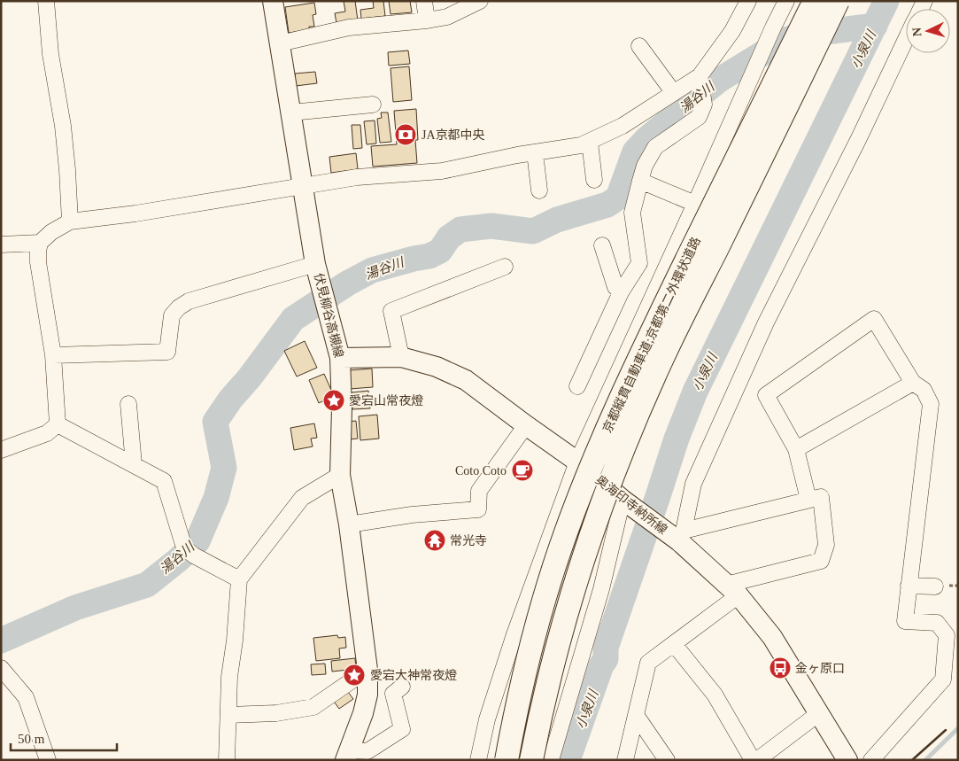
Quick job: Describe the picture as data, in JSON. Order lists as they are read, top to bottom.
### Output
{
  "streets": {
    "highway": ["京都縦貫自動車道;京都第二外環状道路"],
    "main road": ["伏見柳谷高槻線", "奥海印寺納所線"]
  },
  "crossings": [
    ["伏見柳谷高槻線", "奥海印寺納所線"]
  ],
  "water": ["小泉川", "湯谷川"],
  "places": {
    "bank": ["JA京都中央"],
    "place": ["愛宕山常夜燈", "愛宕大神常夜燈"],
    "cafe": ["Coto Coto"],
    "temple": ["常光寺"],
    "bus stop": ["金ヶ原口"]
  },
  "scale_bar": "50 m",
  "north": "left"
}
